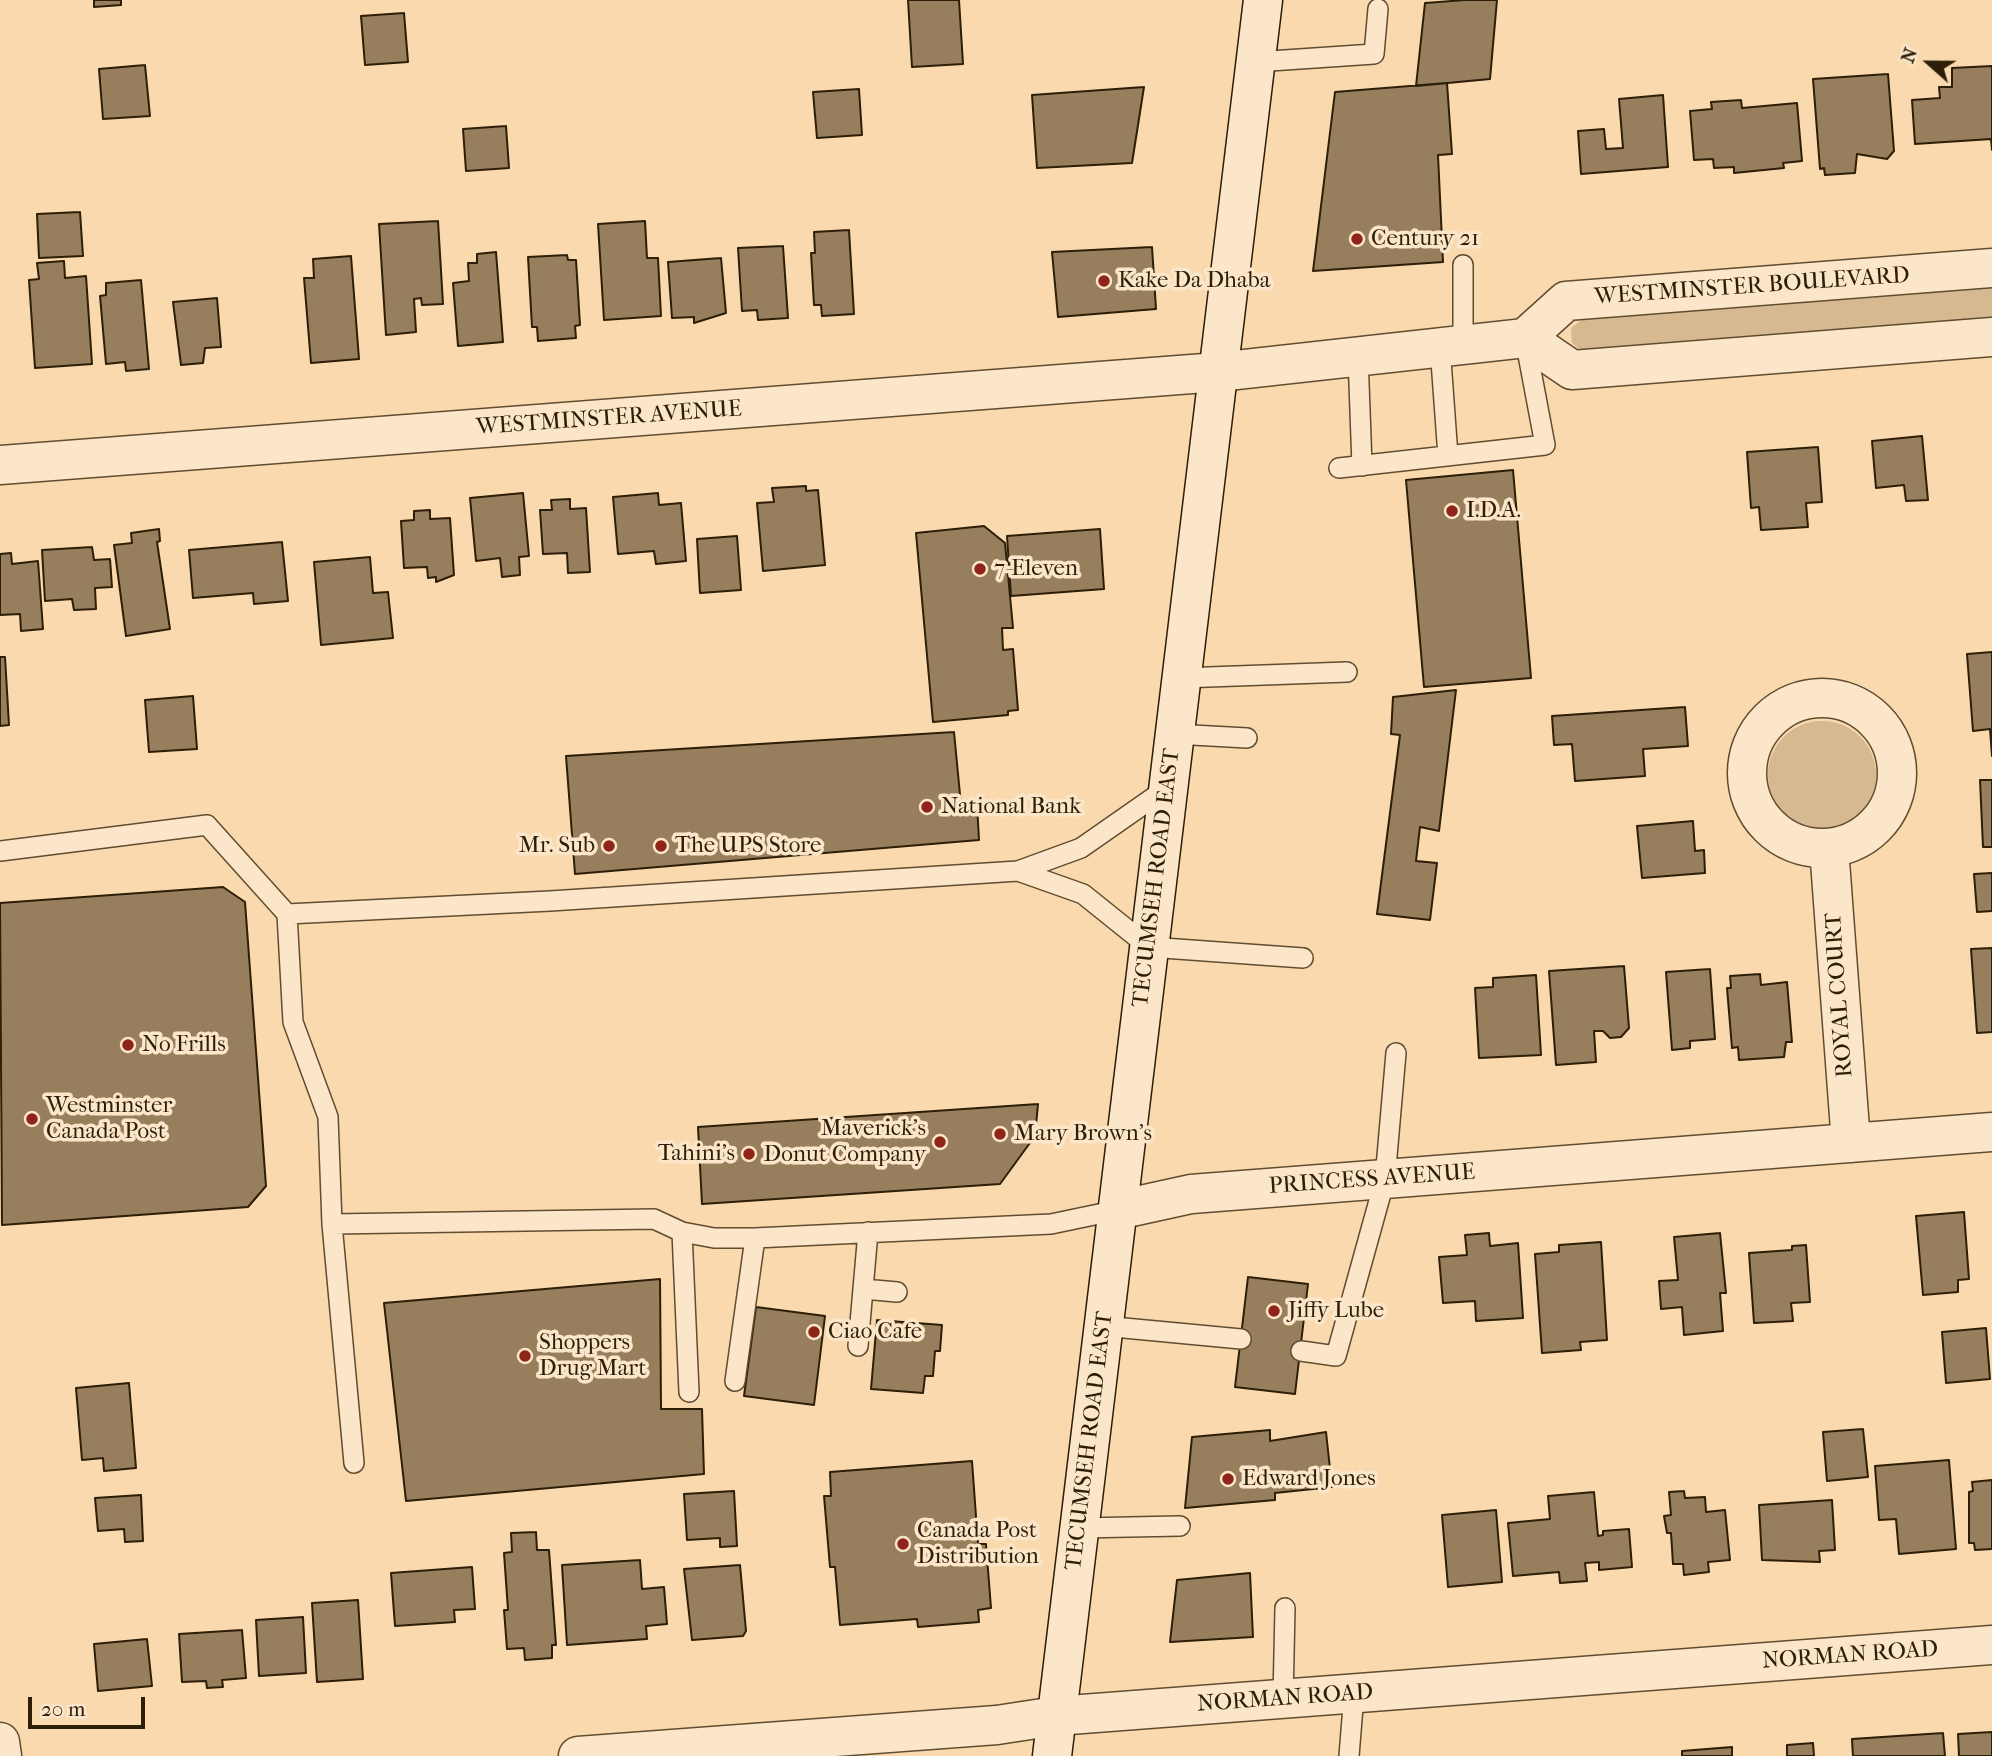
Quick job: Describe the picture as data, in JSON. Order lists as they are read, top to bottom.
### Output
{
  "streets": {
    "street": [
      "WESTMINSTER BOULEVARD",
      "WESTMINSTER AVENUE",
      "TECUMSEH ROAD EAST",
      "ROYAL COURT",
      "PRINCESS AVENUE",
      "NORMAN ROAD"
    ]
  },
  "crossings": [
    ["WESTMINSTER AVENUE", "TECUMSEH ROAD EAST"],
    ["TECUMSEH ROAD EAST", "PRINCESS AVENUE"],
    ["TECUMSEH ROAD EAST", "NORMAN ROAD"],
    ["ROYAL COURT", "PRINCESS AVENUE"]
  ],
  "places": [
    "Century 21",
    "Kake Da Dhaba",
    "I.D.A.",
    "7-Eleven",
    "National Bank",
    "Mr. Sub",
    "The UPS Store",
    "No Frills",
    "Westminster Canada Post",
    "Mary Brown's",
    "Maverick's Donut Company",
    "Tahini's",
    "Jiffy Lube",
    "Ciao Cafe",
    "Shoppers Drug Mart",
    "Edward Jones",
    "Canada Post Distribution"
  ],
  "scale_bar": "20 m",
  "north": "left"
}
